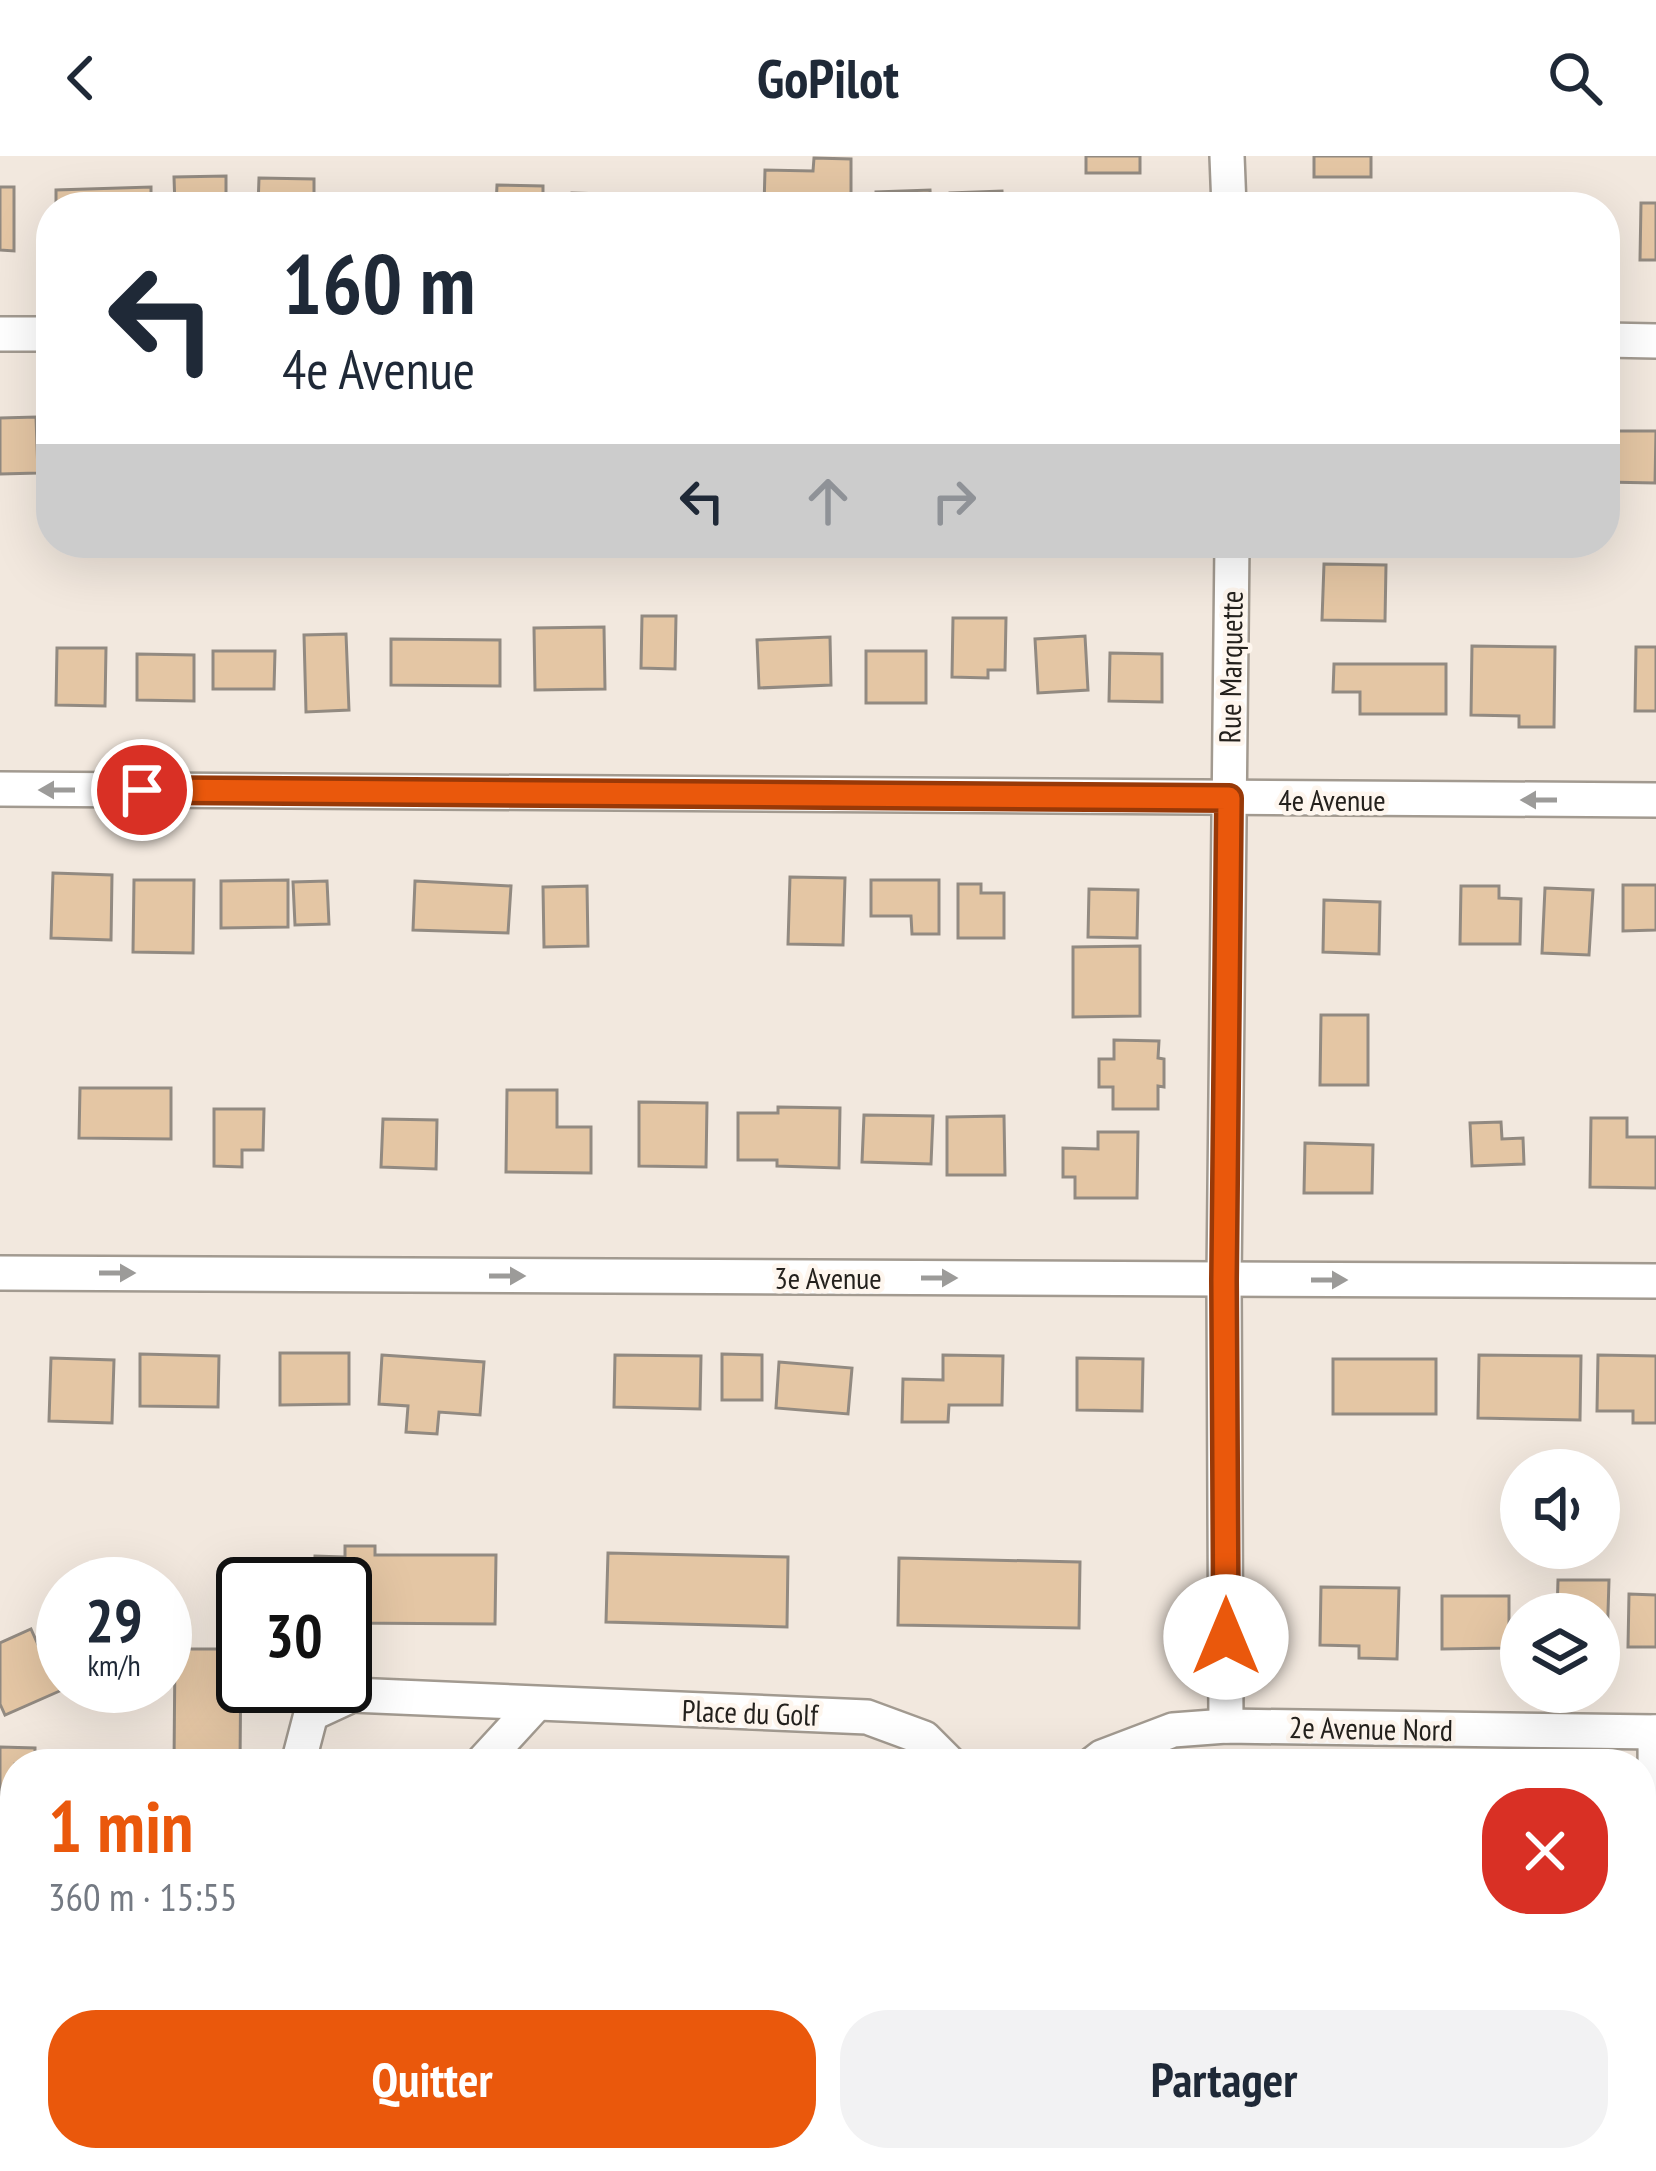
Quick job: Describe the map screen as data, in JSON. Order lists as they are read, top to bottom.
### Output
{
  "streets": {
    "street": [
      "Rue Marquette",
      "4e Avenue",
      "3e Avenue",
      "Place du Golf",
      "2e Avenue Nord"
    ]
  },
  "crossings": [
    ["Rue Marquette", "4e Avenue"],
    ["Rue Marquette", "3e Avenue"],
    ["Rue Marquette", "2e Avenue Nord"]
  ],
  "one_way": ["4e Avenue", "3e Avenue"],
  "page": {
    "header": "GoPilot",
    "turn": ["160 m", "4e Avenue"],
    "speed": "29 km/h",
    "limit": "30",
    "heading": ["1 min", "360 m · 15:55"],
    "buttons": ["Quitter", "Partager"]
  }
}
